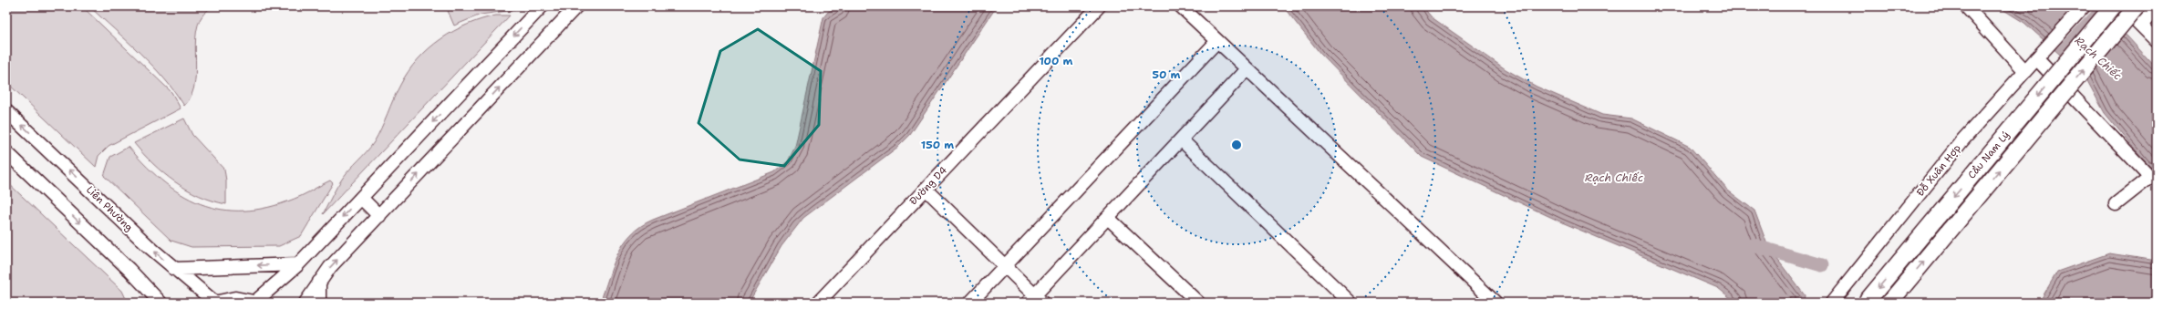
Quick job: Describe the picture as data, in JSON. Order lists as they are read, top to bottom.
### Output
{
  "streets": {
    "main road": ["Cầu Nam Lý"],
    "street": ["Đỗ Xuân Hợp", "Đường D4", "Liên Phường"]
  },
  "water": ["Rạch Chiếc"],
  "rings": ["100 m", "50 m", "150 m"]
}
